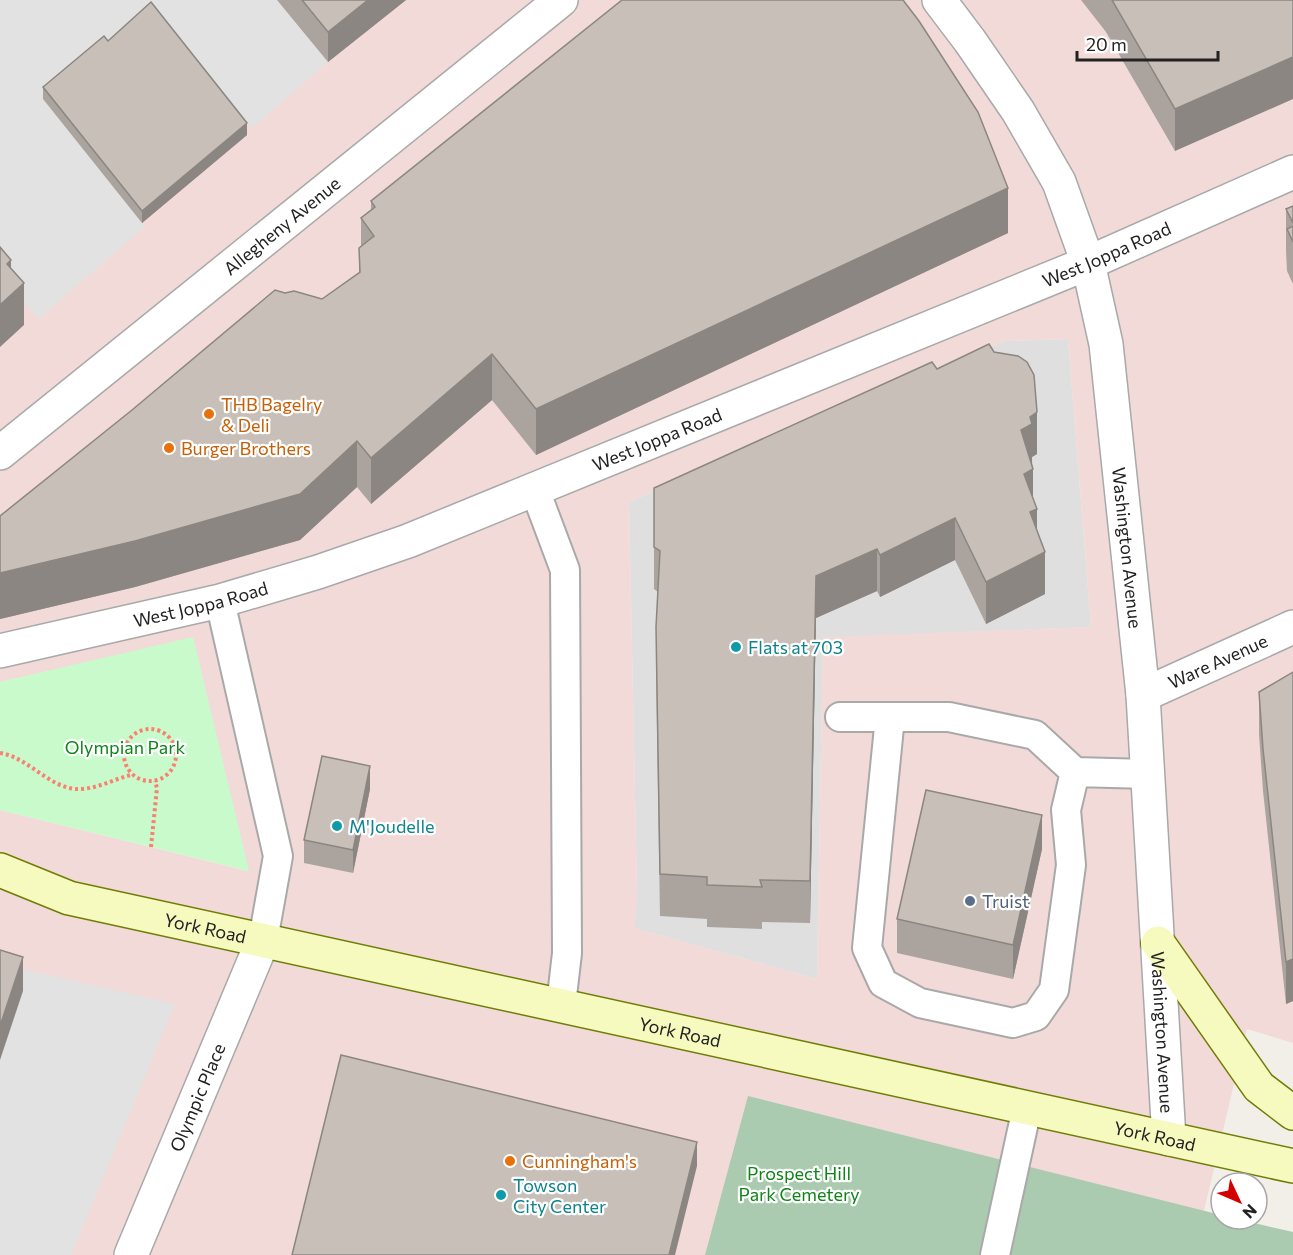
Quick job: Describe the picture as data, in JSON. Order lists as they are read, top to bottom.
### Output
{
  "streets": {
    "main road": ["York Road"],
    "street": [
      "Allegheny Avenue",
      "West Joppa Road",
      "Washington Avenue",
      "Ware Avenue",
      "Olympic Place"
    ]
  },
  "crossings": [
    ["West Joppa Road", "Washington Avenue"],
    ["Washington Avenue", "Ware Avenue"],
    ["Washington Avenue", "York Road"],
    ["York Road", "Olympic Place"]
  ],
  "parks": ["Olympian Park", "Prospect Hill Park Cemetery"],
  "places": [
    "THB Bagelry & Deli",
    "Burger Brothers",
    "Flats at 703",
    "M'Joudelle",
    "Truist",
    "Cunningham's",
    "Towson City Center"
  ],
  "scale_bar": "20 m",
  "north": "bottom right"
}
